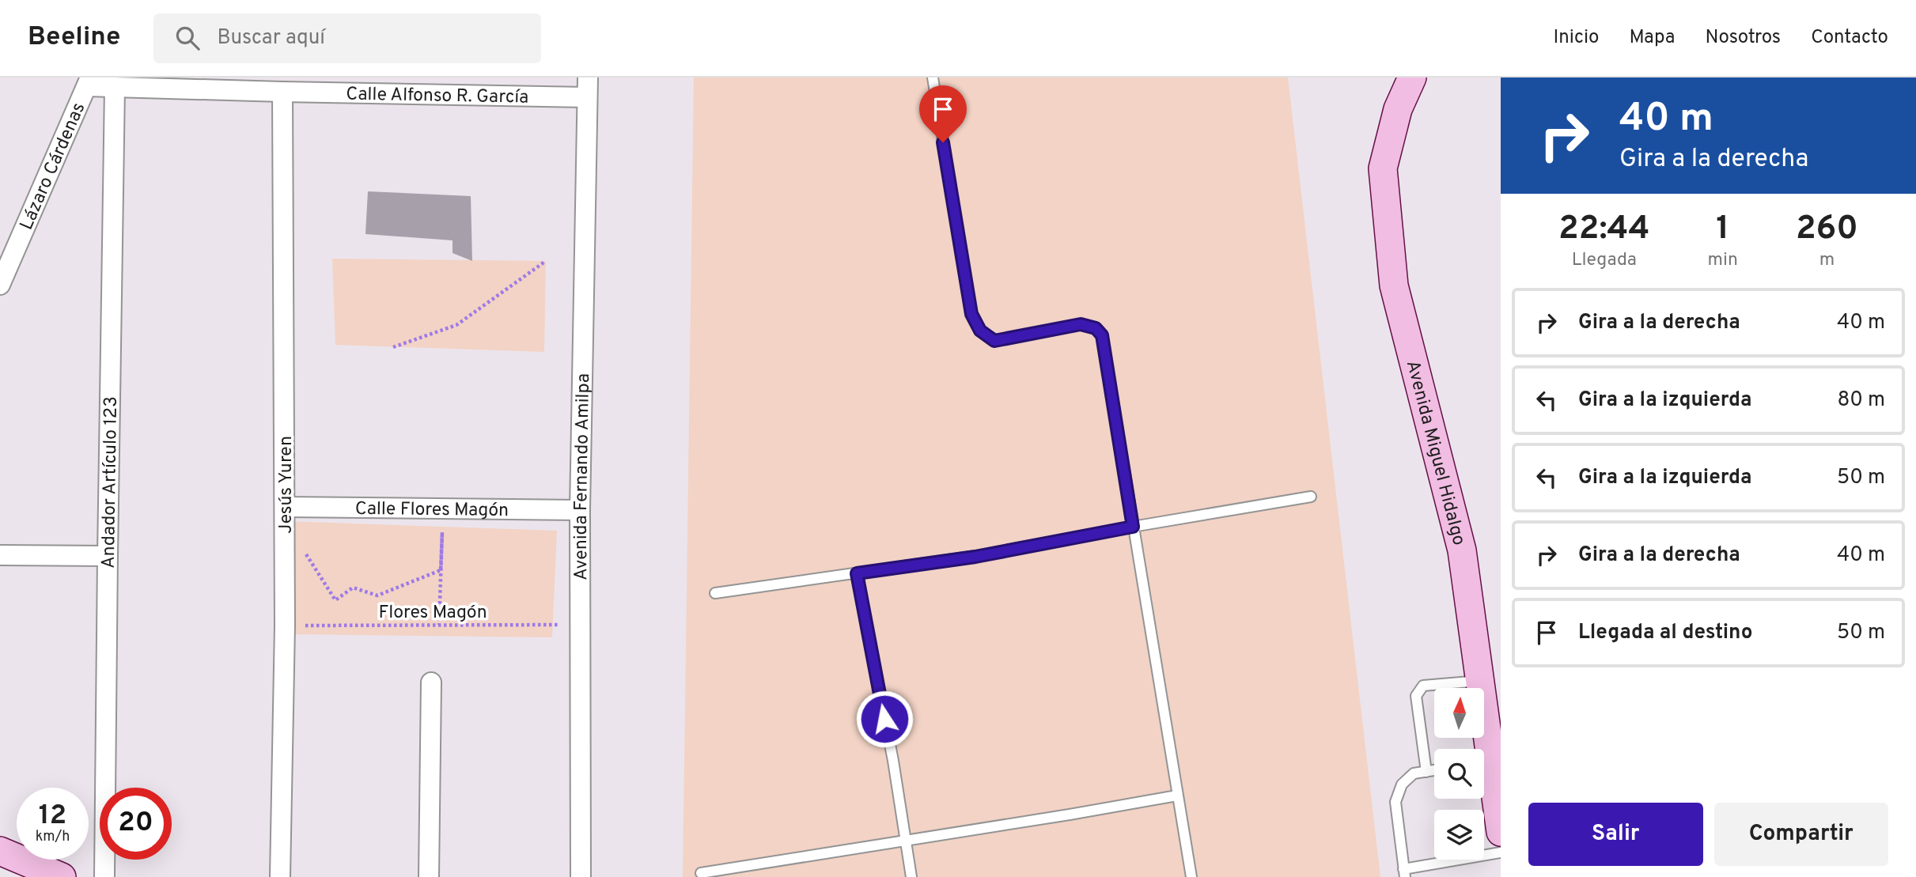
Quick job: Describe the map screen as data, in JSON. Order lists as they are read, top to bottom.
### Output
{
  "streets": {
    "main road": ["Avenida Miguel Hidalgo"],
    "street": [
      "Calle Alfonso R. García",
      "Lázaro Cárdenas",
      "Avenida Fernando Amilpa",
      "Andador Artículo 123",
      "Jesús Yuren",
      "Calle Flores Magón"
    ],
    "path": ["Flores Magón"]
  },
  "crossings": [
    ["Calle Alfonso R. García", "Lázaro Cárdenas"],
    ["Calle Alfonso R. García", "Avenida Fernando Amilpa"],
    ["Calle Alfonso R. García", "Andador Artículo 123"],
    ["Calle Alfonso R. García", "Jesús Yuren"],
    ["Avenida Fernando Amilpa", "Calle Flores Magón"],
    ["Avenida Fernando Amilpa", "Flores Magón"],
    ["Jesús Yuren", "Calle Flores Magón"],
    ["Jesús Yuren", "Flores Magón"]
  ],
  "north": "top",
  "page": {
    "header": "Beeline",
    "search": "Buscar aquí",
    "nav": [
      "Inicio",
      "Mapa",
      "Nosotros",
      "Contacto"
    ],
    "turn": ["40 m", "Gira a la derecha"],
    "eta": [
      "22:44",
      "Llegada",
      "1",
      "min",
      "260",
      "m"
    ],
    "list": [
      {
        "name": "Gira a la derecha",
        "value": "40 m"
      },
      {
        "name": "Gira a la izquierda",
        "value": "80 m"
      },
      {
        "name": "Gira a la izquierda",
        "value": "50 m"
      },
      {
        "name": "Gira a la derecha",
        "value": "40 m"
      },
      {
        "name": "Llegada al destino",
        "value": "50 m"
      }
    ],
    "speed": "12 km/h",
    "limit": "20",
    "buttons": ["Salir", "Compartir"]
  }
}
